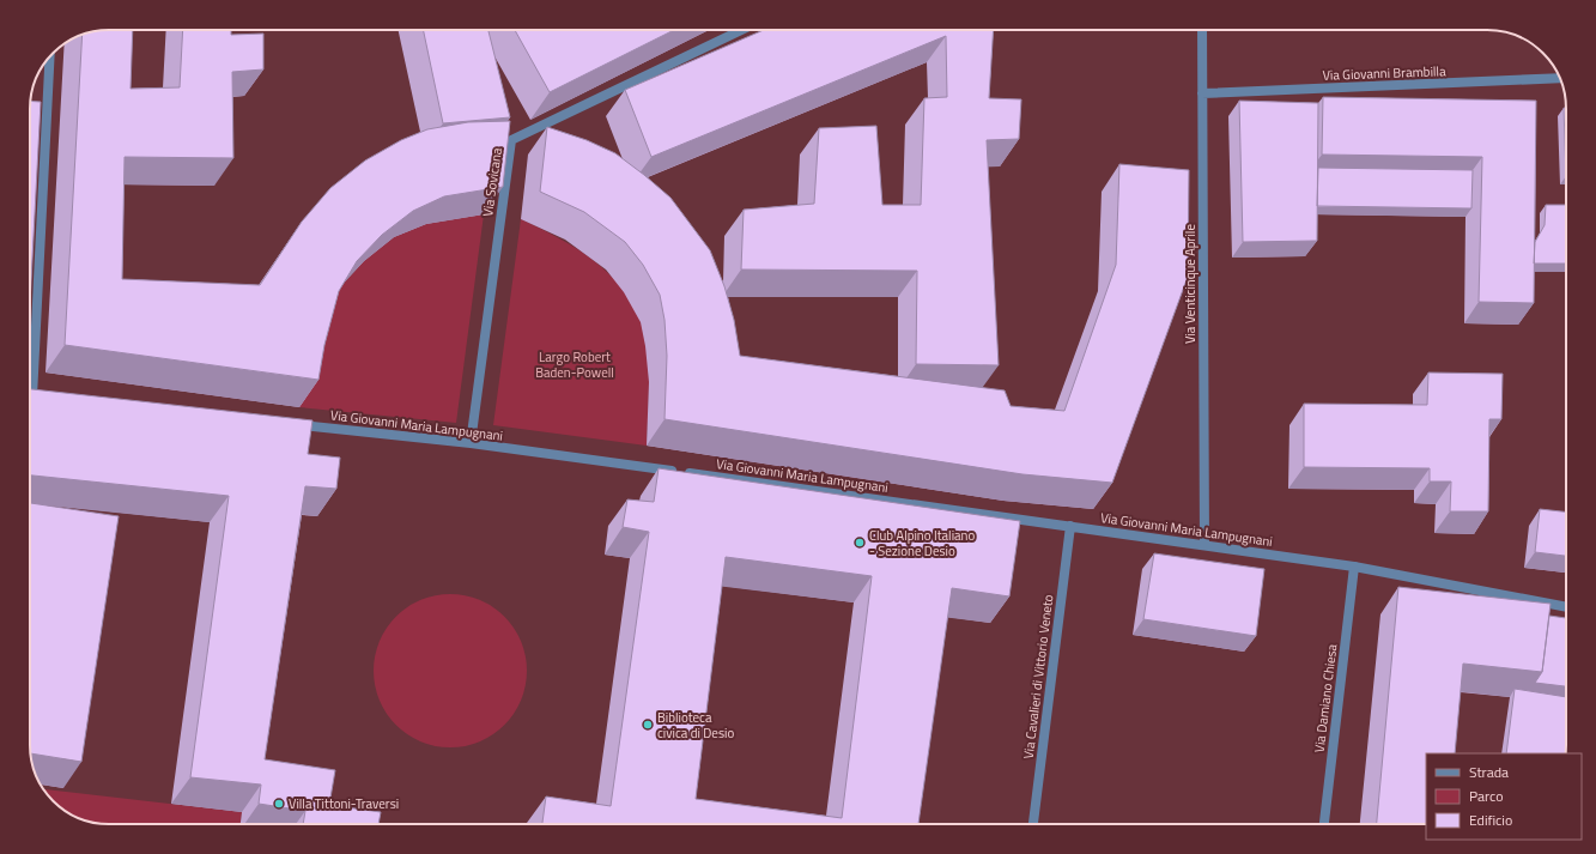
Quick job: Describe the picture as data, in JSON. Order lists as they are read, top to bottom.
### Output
{
  "streets": {
    "street": [
      "Via Giovanni Brambilla",
      "Via Sovicana",
      "Via Venticinque Aprile",
      "Via Giovanni Maria Lampugnani",
      "Via Cavalieri di Vittorio Veneto",
      "Via Damiano Chiesa"
    ]
  },
  "crossings": [
    ["Via Giovanni Brambilla", "Via Venticinque Aprile"],
    ["Via Sovicana", "Via Giovanni Maria Lampugnani"],
    ["Via Venticinque Aprile", "Via Giovanni Maria Lampugnani"],
    ["Via Giovanni Maria Lampugnani", "Via Cavalieri di Vittorio Veneto"],
    ["Via Giovanni Maria Lampugnani", "Via Damiano Chiesa"]
  ],
  "parks": ["Largo Robert Baden-Powell"],
  "places": ["Club Alpino Italiano - Sezione Desio", "Biblioteca civica di Desio", "Villa Tittoni-Traversi"],
  "legend": ["Strada", "Parco", "Edificio"]
}
